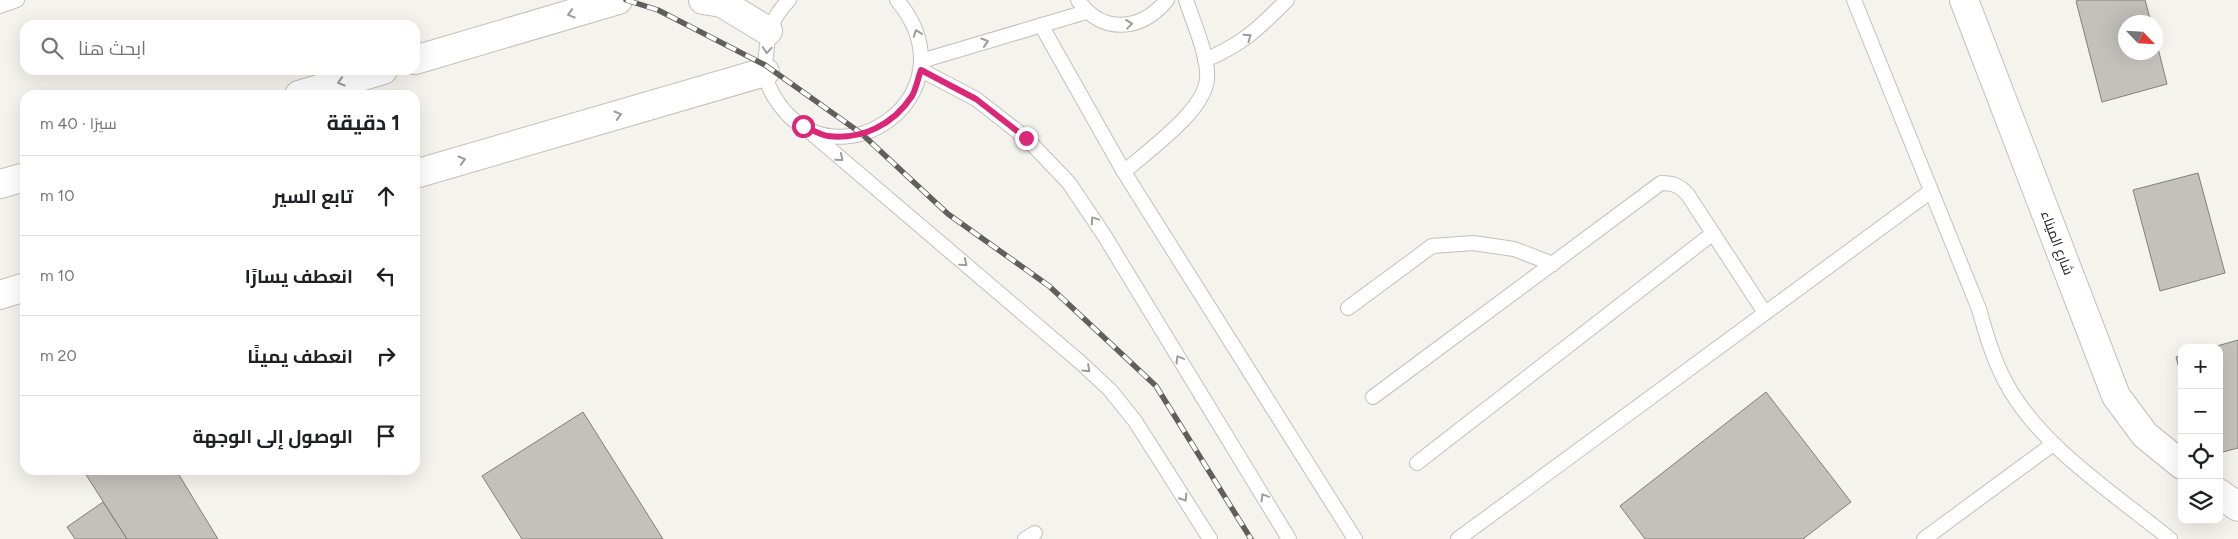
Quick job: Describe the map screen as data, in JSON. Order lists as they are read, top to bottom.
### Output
{
  "streets": {
    "street": ["شارع الميناء"]
  },
  "north": "bottom right",
  "page": {
    "search": "ابحث هنا",
    "heading": ["1 دقيقة", "سيرًا · 40 m"],
    "list": [
      ["تابع السير", "10 m"],
      ["انعطف يسارًا", "10 m"],
      ["انعطف يمينًا", "20 m"],
      "الوصول إلى الوجهة"
    ],
    "map_buttons": ["+", "−"]
  }
}
